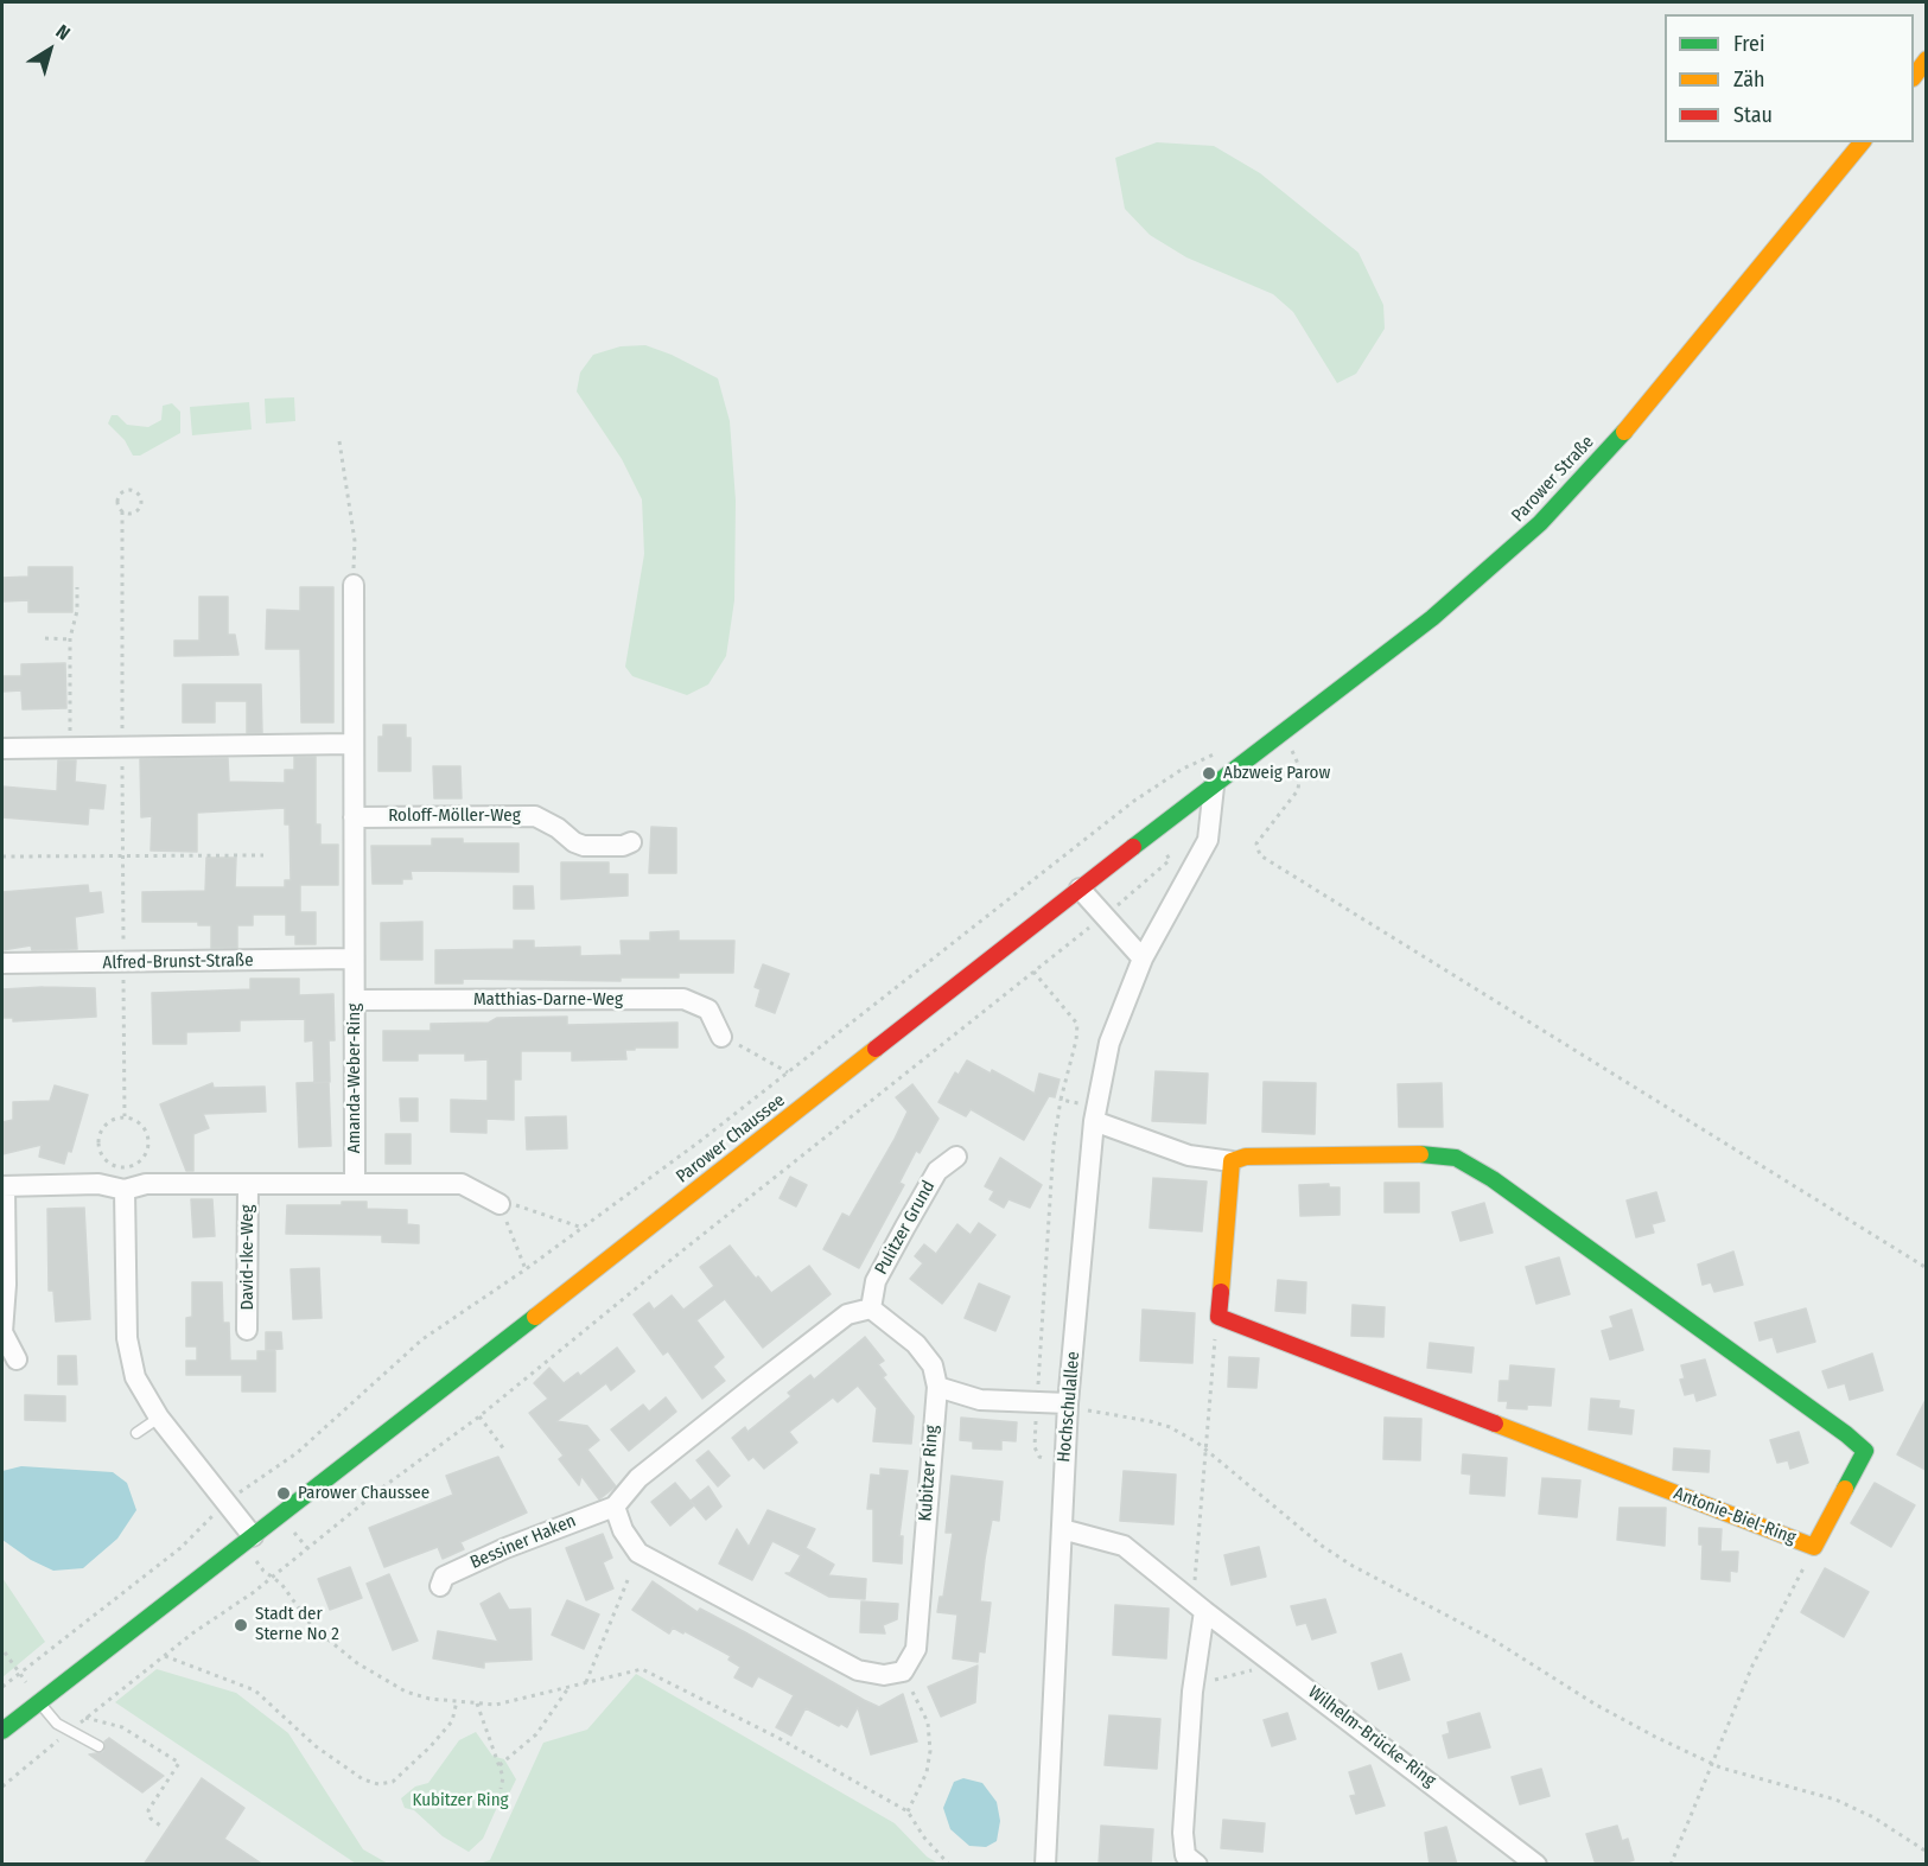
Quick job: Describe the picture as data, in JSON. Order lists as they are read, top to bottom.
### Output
{
  "streets": {
    "street": [
      "Parower Straße",
      "Roloff-Möller-Weg",
      "Alfred-Brunst-Straße",
      "Matthias-Darne-Weg",
      "Amanda-Weber-Ring",
      "Parower Chaussee",
      "Pulitzer Grund",
      "David-Ike-Weg",
      "Hochschulallee",
      "Kubitzer Ring",
      "Antonie-Biel-Ring",
      "Bessiner Haken",
      "Wilhelm-Brücke-Ring"
    ]
  },
  "crossings": [
    ["Parower Straße", "Parower Chaussee"],
    ["Parower Straße", "Hochschulallee"],
    ["Roloff-Möller-Weg", "Amanda-Weber-Ring"],
    ["Alfred-Brunst-Straße", "Amanda-Weber-Ring"],
    ["Matthias-Darne-Weg", "Amanda-Weber-Ring"],
    ["Parower Chaussee", "Hochschulallee"],
    ["Pulitzer Grund", "Kubitzer Ring"],
    ["Hochschulallee", "Antonie-Biel-Ring"],
    ["Hochschulallee", "Wilhelm-Brücke-Ring"]
  ],
  "parks": ["Kubitzer Ring"],
  "places": ["Abzweig Parow", "Parower Chaussee", "Stadt der Sterne No 2"],
  "legend": ["Frei", "Zäh", "Stau"],
  "north": "top right"
}
